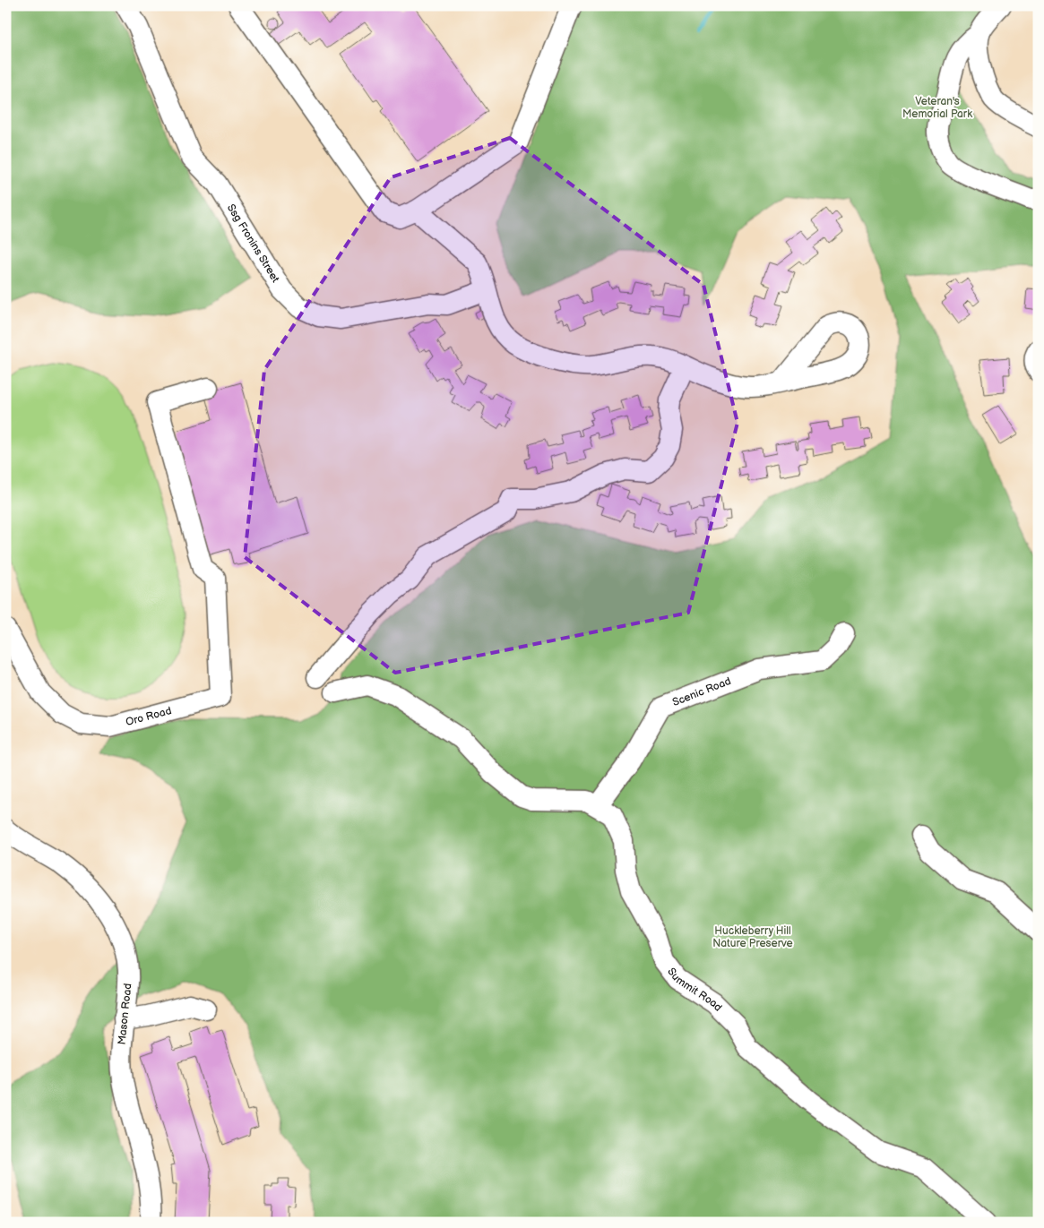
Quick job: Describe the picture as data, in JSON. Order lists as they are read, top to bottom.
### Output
{
  "streets": {
    "street": [
      "Ssg Fronins Street",
      "Scenic Road",
      "Oro Road",
      "Summit Road",
      "Mason Road"
    ]
  },
  "crossings": [
    ["Scenic Road", "Summit Road"]
  ],
  "parks": ["Veteran's Memorial Park", "Huckleberry Hill Nature Preserve"]
}
